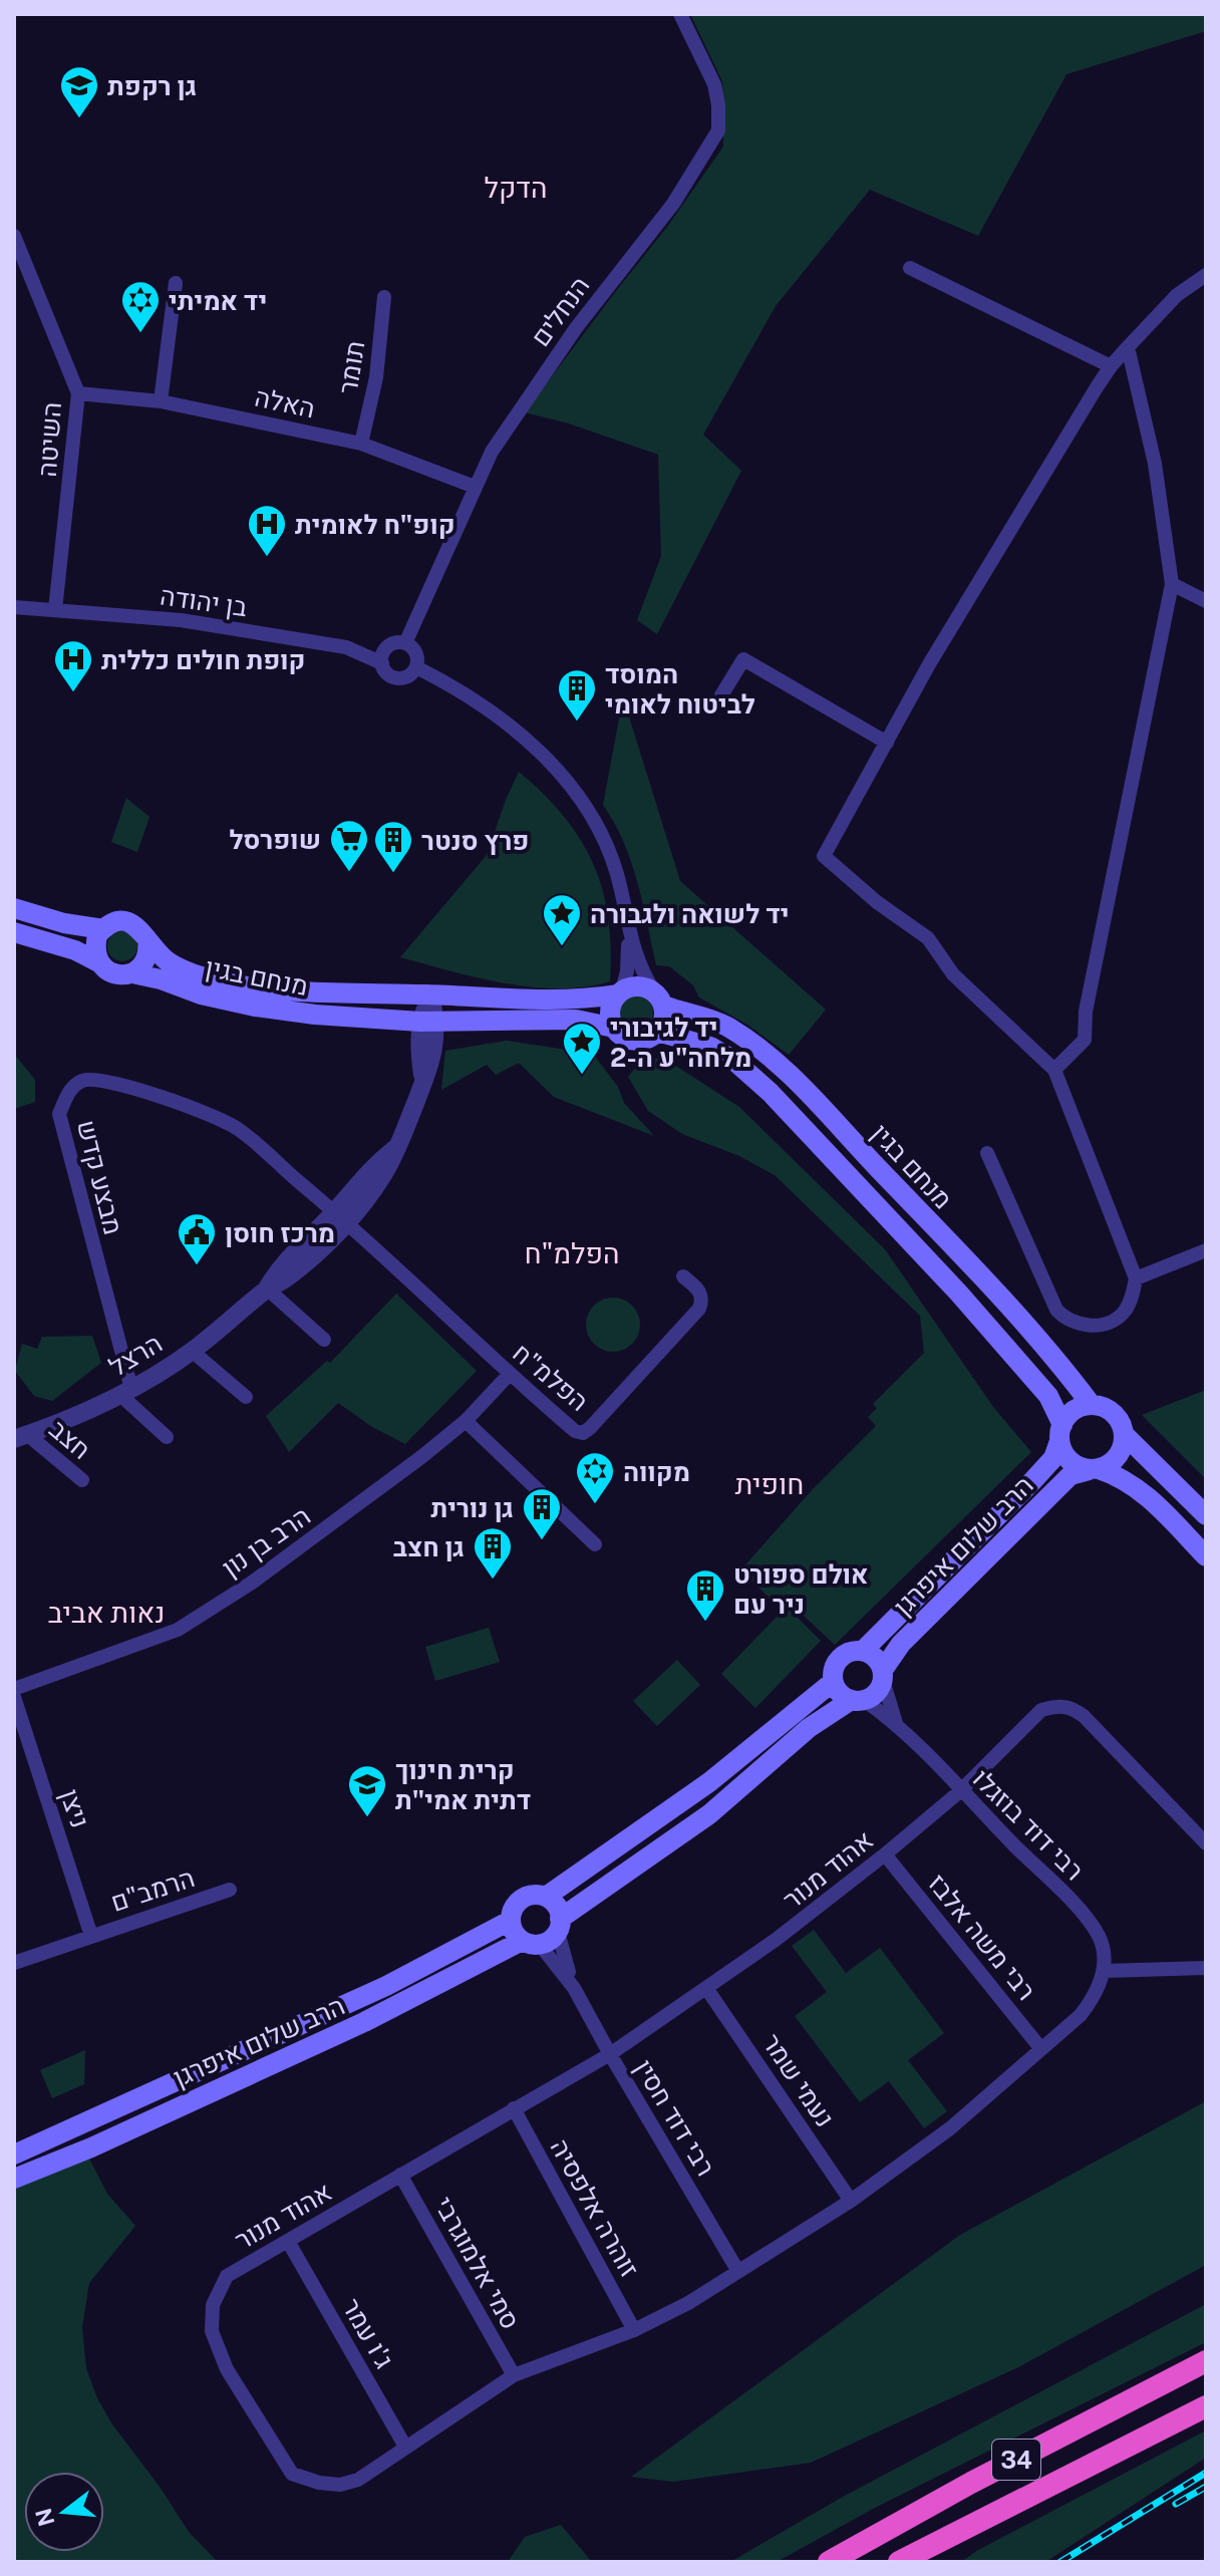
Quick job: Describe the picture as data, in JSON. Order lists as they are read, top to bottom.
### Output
{
  "streets": {
    "highway": ["34"],
    "main road": ["מנחם בגין", "הרב שלום איפרגן"],
    "street": [
      "הנחלים",
      "תומר",
      "האלה",
      "השיטה",
      "בן יהודה",
      "מבצע קדש",
      "הרצל",
      "הפלמ\"ח",
      "חצב",
      "הרב בן נון",
      "ניצן",
      "רבי דוד בוזגלו",
      "אהוד מנור",
      "הרמב\"ם",
      "רבי משה אלבז",
      "נעמי שמר",
      "רבי דוד חסין",
      "זוהרה אלפסיה",
      "סמי אלמוגרבי",
      "ג'ו עמר"
    ]
  },
  "crossings": [
    ["הנחלים", "האלה"],
    ["הנחלים", "בן יהודה"],
    ["תומר", "האלה"],
    ["האלה", "השיטה"],
    ["השיטה", "בן יהודה"],
    ["מנחם בגין", "הרצל"],
    ["מנחם בגין", "הרב שלום איפרגן"],
    ["מבצע קדש", "הרצל"],
    ["מבצע קדש", "הפלמ\"ח"],
    ["הרצל", "הפלמ\"ח"],
    ["הרצל", "חצב"],
    ["הפלמ\"ח", "הרב בן נון"],
    ["הרב שלום איפרגן", "רבי דוד בוזגלו"],
    ["הרב שלום איפרגן", "רבי דוד חסין"],
    ["ניצן", "הרמב\"ם"],
    ["רבי דוד בוזגלו", "אהוד מנור"],
    ["אהוד מנור", "רבי משה אלבז"],
    ["אהוד מנור", "נעמי שמר"],
    ["אהוד מנור", "רבי דוד חסין"],
    ["אהוד מנור", "זוהרה אלפסיה"],
    ["אהוד מנור", "סמי אלמוגרבי"],
    ["אהוד מנור", "ג'ו עמר"]
  ],
  "districts": [
    "הדקל",
    "הפלמ\"ח",
    "חופית",
    "נאות אביב"
  ],
  "places": {
    "school or university": ["גן רקפת", "קרית חינוך דתית אמי\"ת"],
    "synagogue": ["יד אמיתי", "מקווה"],
    "hospital": ["קופ\"ח לאומית", "קופת חולים כללית"],
    "building": [
      "המוסד לביטוח לאומי",
      "פרץ סנטר",
      "גן נורית",
      "גן חצב",
      "אולם ספורט ניר עם"
    ],
    "supermarket": ["שופרסל"],
    "place": ["יד לשואה ולגבורה", "יד לגיבורי מלחה\"ע ה-2"],
    "public building": ["מרכז חוסן"]
  },
  "north": "left"
}
